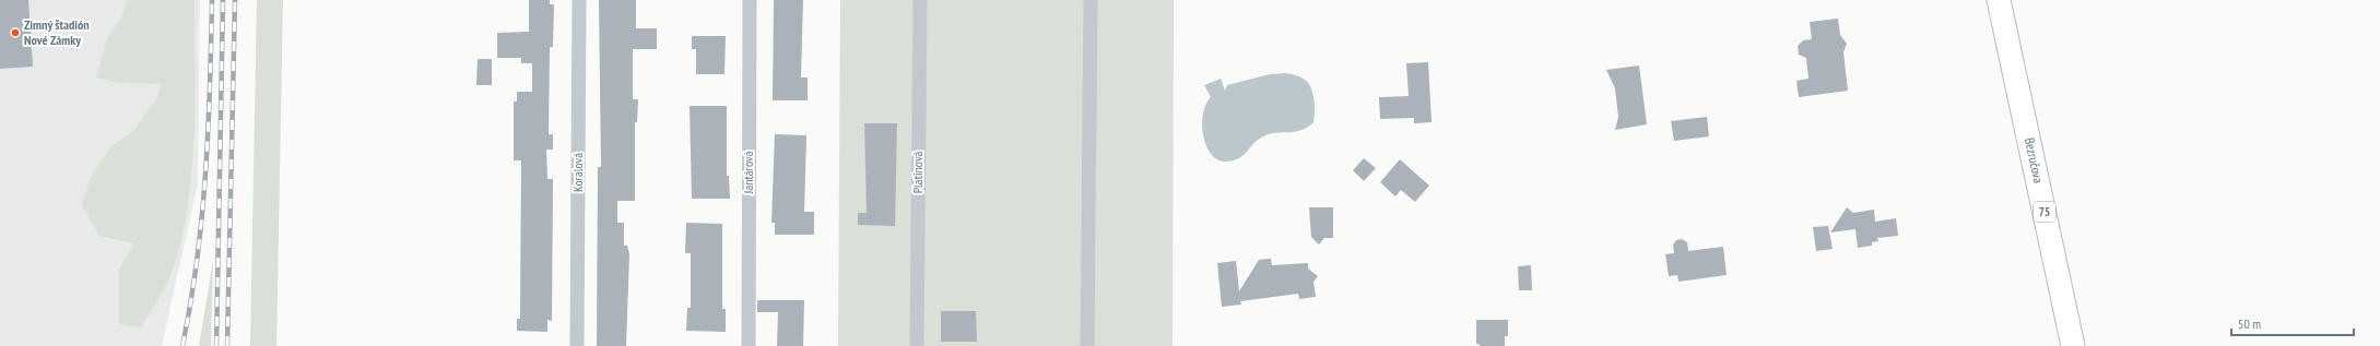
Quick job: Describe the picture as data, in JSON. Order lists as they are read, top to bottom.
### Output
{
  "streets": {
    "main road": ["Bezručova", "75"],
    "street": ["Koralová", "Jantárová", "Platinová"]
  },
  "places": ["Zimný štadión Nové Zámky"],
  "scale_bar": "50 m"
}
